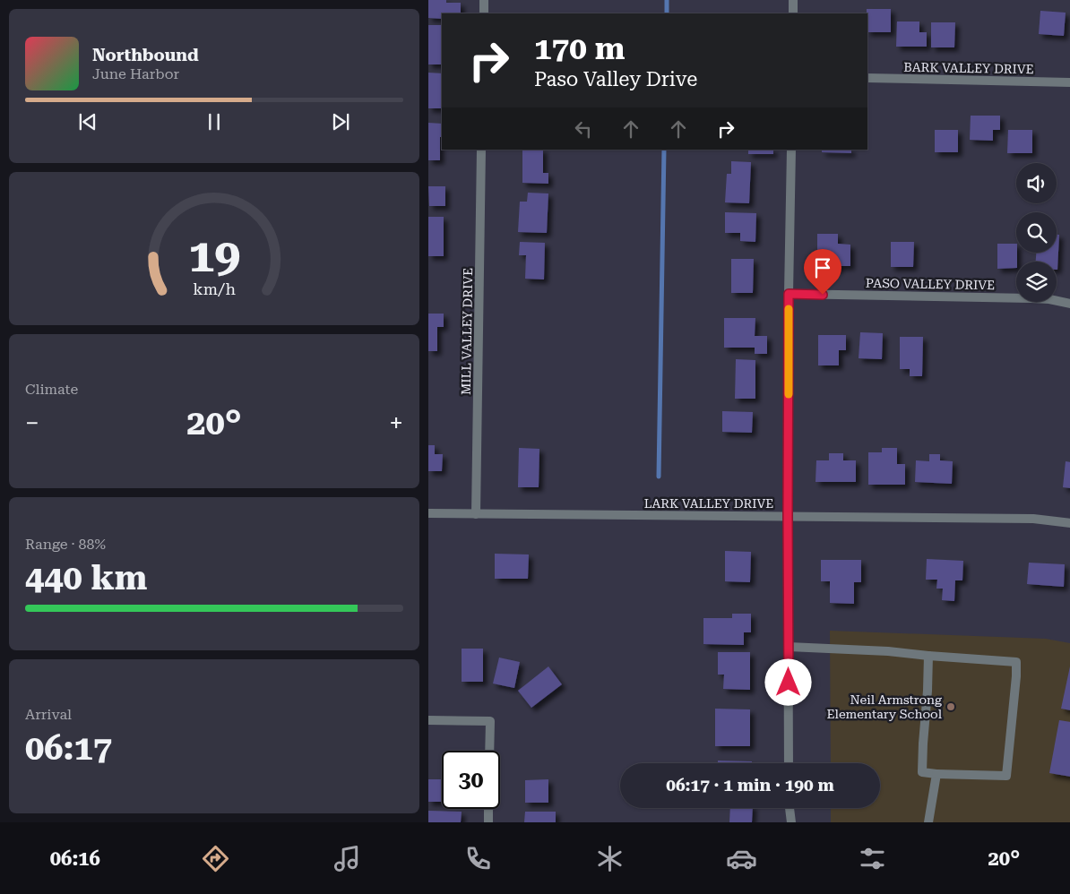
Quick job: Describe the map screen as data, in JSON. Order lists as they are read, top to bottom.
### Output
{
  "streets": {
    "street": [
      "BARK VALLEY DRIVE",
      "PASO VALLEY DRIVE",
      "MILL VALLEY DRIVE",
      "LARK VALLEY DRIVE"
    ]
  },
  "crossings": [
    ["MILL VALLEY DRIVE", "LARK VALLEY DRIVE"]
  ],
  "places": ["Neil Armstrong Elementary School"],
  "page": {
    "turn": ["170 m", "Paso Valley Drive"],
    "song": ["Northbound", "June Harbor"],
    "tile": [
      "Climate",
      ["Range · 88%", "440 km"],
      ["Arrival", "06:17"]
    ],
    "heat": ["−", "20°", "+"],
    "limit": "30",
    "trip": "06:17 · 1 min · 190 m",
    "tabs": ["06:16", "20°"],
    "gauge": ["19", "km/h"]
  }
}
